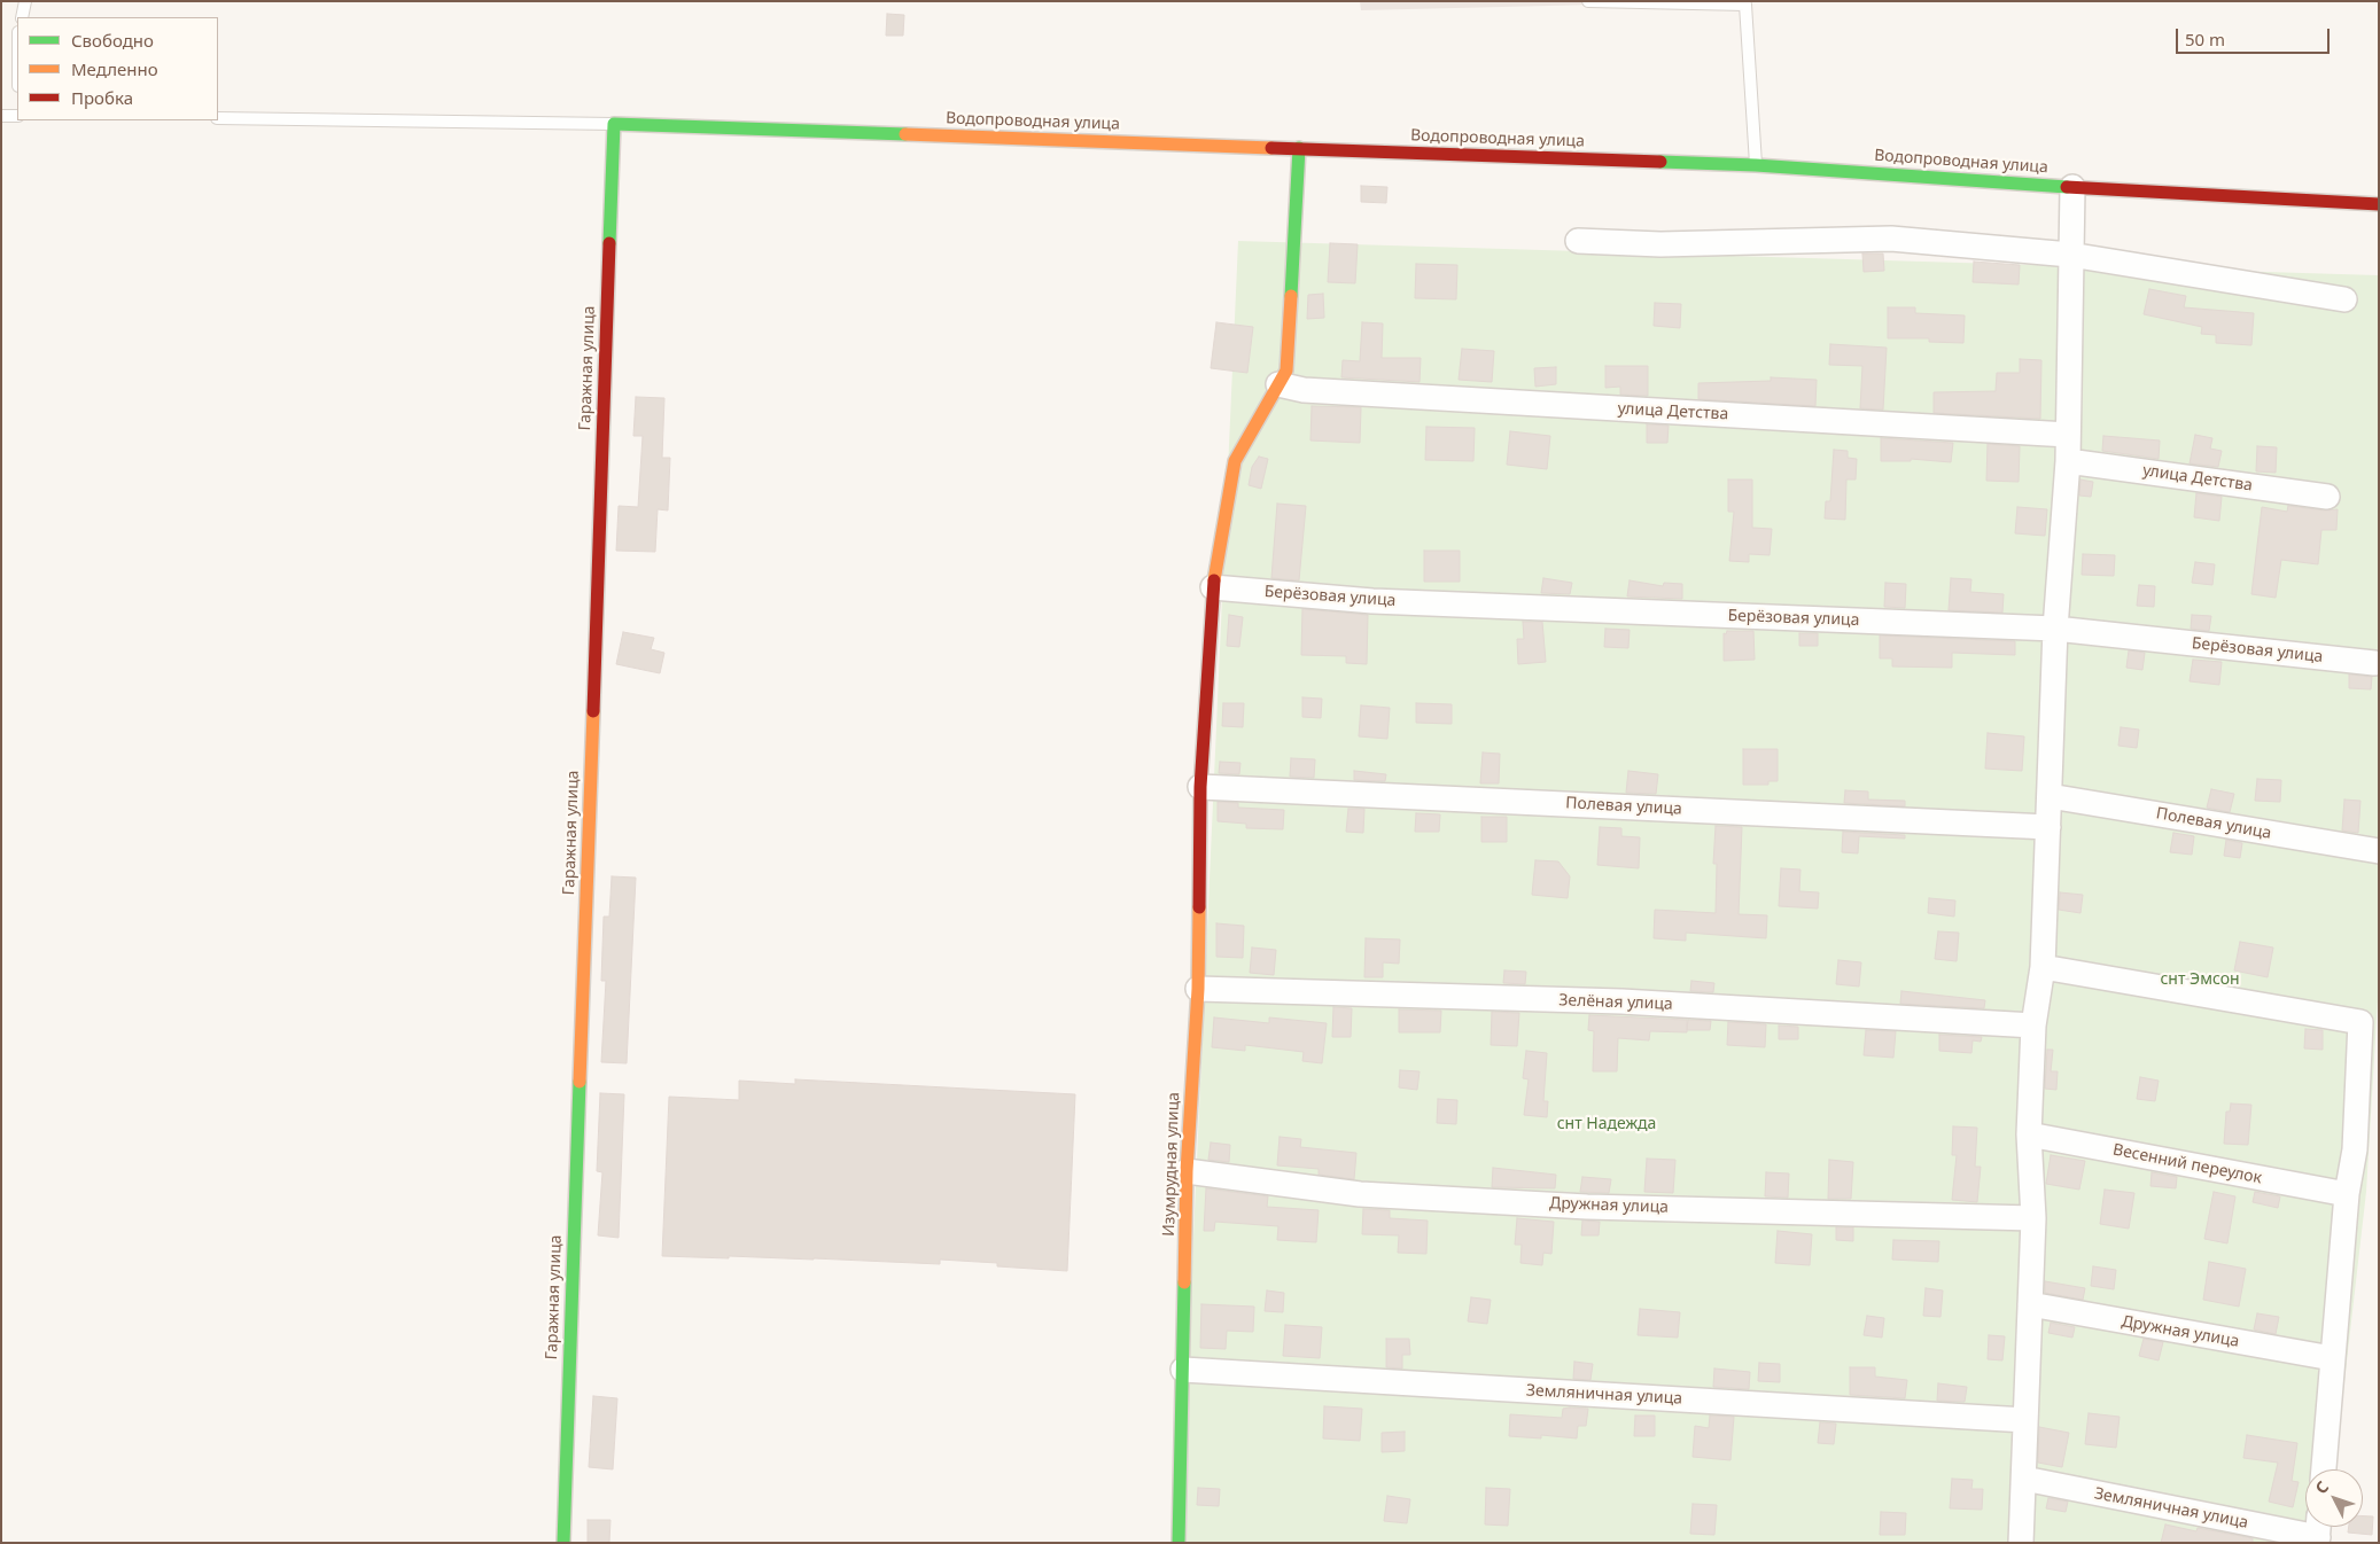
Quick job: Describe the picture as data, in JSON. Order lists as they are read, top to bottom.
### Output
{
  "streets": {
    "street": [
      "Водопроводная улица",
      "Гаражная улица",
      "улица Детства",
      "Берёзовая улица",
      "Полевая улица",
      "Зелёная улица",
      "Изумрудная улица",
      "Весенний переулок",
      "Дружная улица",
      "Земляничная улица"
    ]
  },
  "crossings": [
    ["Водопроводная улица", "Гаражная улица"],
    ["Водопроводная улица", "Изумрудная улица"],
    ["улица Детства", "Изумрудная улица"],
    ["Берёзовая улица", "Изумрудная улица"],
    ["Полевая улица", "Изумрудная улица"],
    ["Зелёная улица", "Изумрудная улица"],
    ["Изумрудная улица", "Дружная улица"],
    ["Изумрудная улица", "Земляничная улица"]
  ],
  "parks": ["снт Эмсон", "снт Надежда"],
  "legend": ["Свободно", "Медленно", "Пробка"],
  "scale_bar": "50 m",
  "north": "top left"
}
